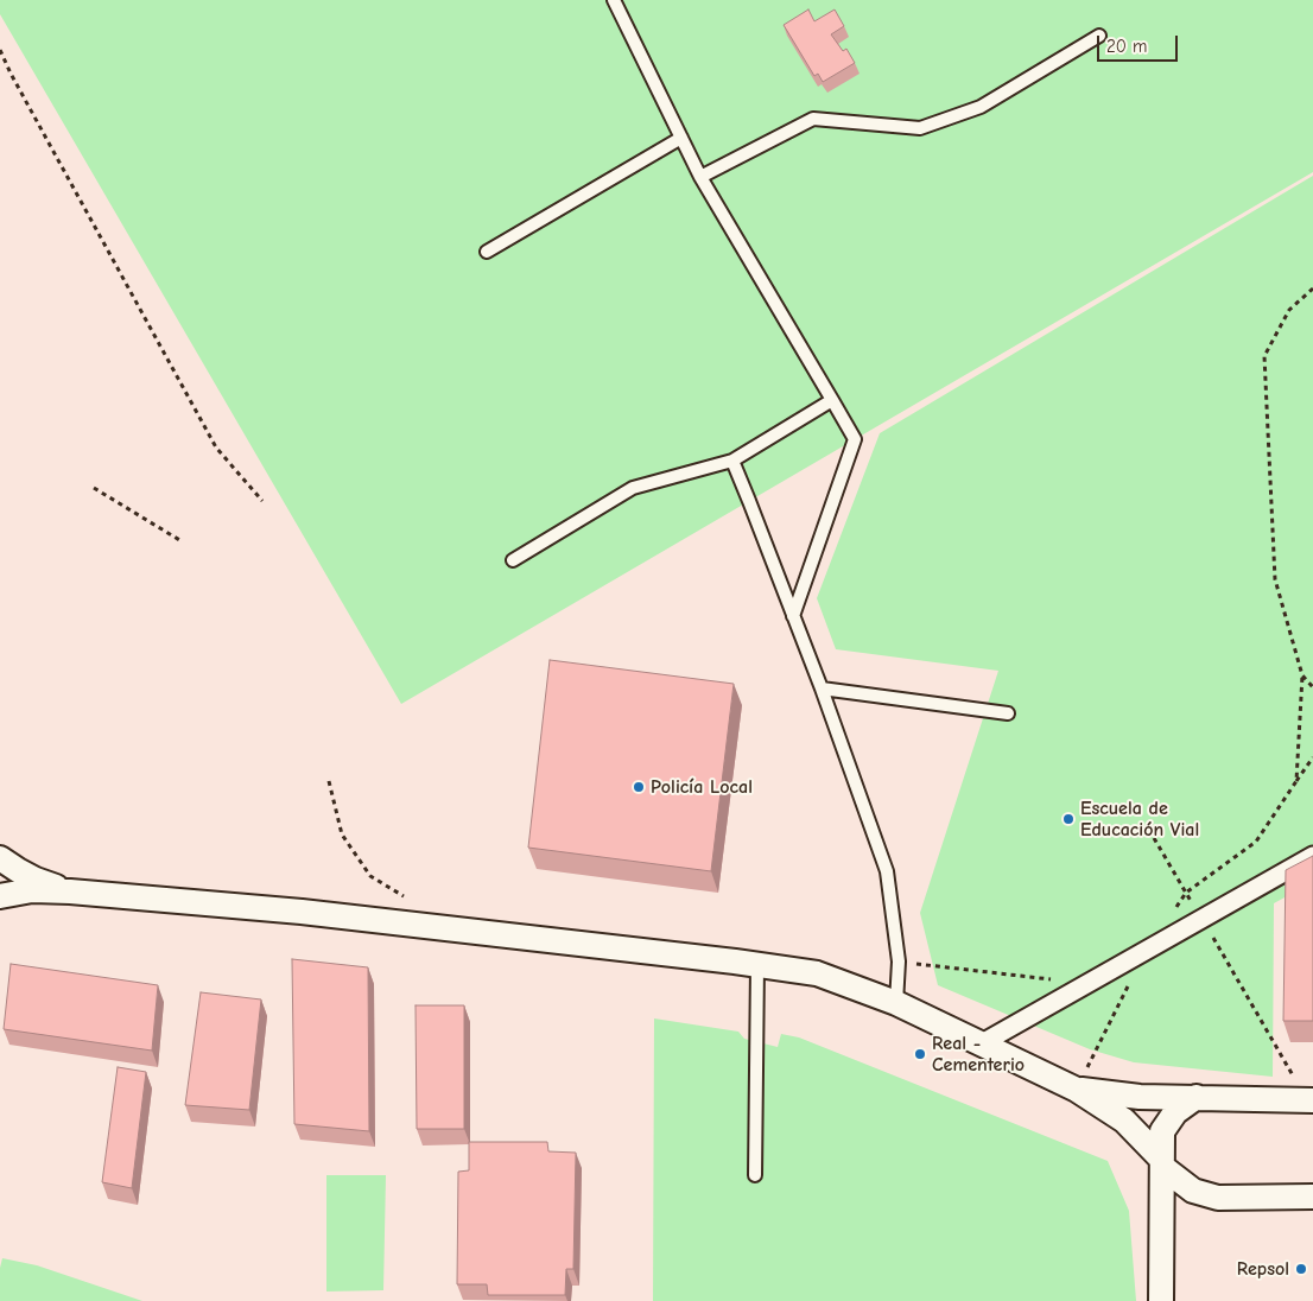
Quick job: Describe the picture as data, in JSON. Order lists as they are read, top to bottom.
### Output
{
  "places": [
    "Policía Local",
    "Escuela de Educación Vial",
    "Real - Cementerio",
    "Repsol"
  ],
  "scale_bar": "20 m"
}
